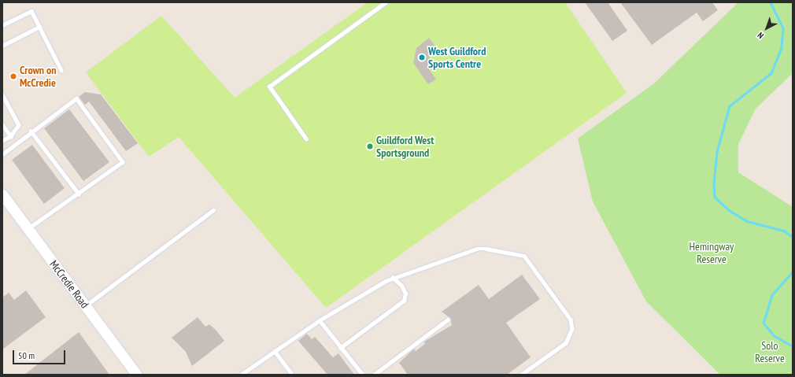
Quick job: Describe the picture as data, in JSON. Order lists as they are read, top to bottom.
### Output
{
  "streets": {
    "street": ["McCredie Road"]
  },
  "parks": ["Hemingway Reserve", "Solo Reserve"],
  "places": ["West Guildford Sports Centre", "Crown on McCredie", "Guildford West Sportsground"],
  "scale_bar": "50 m",
  "north": "bottom left"
}
